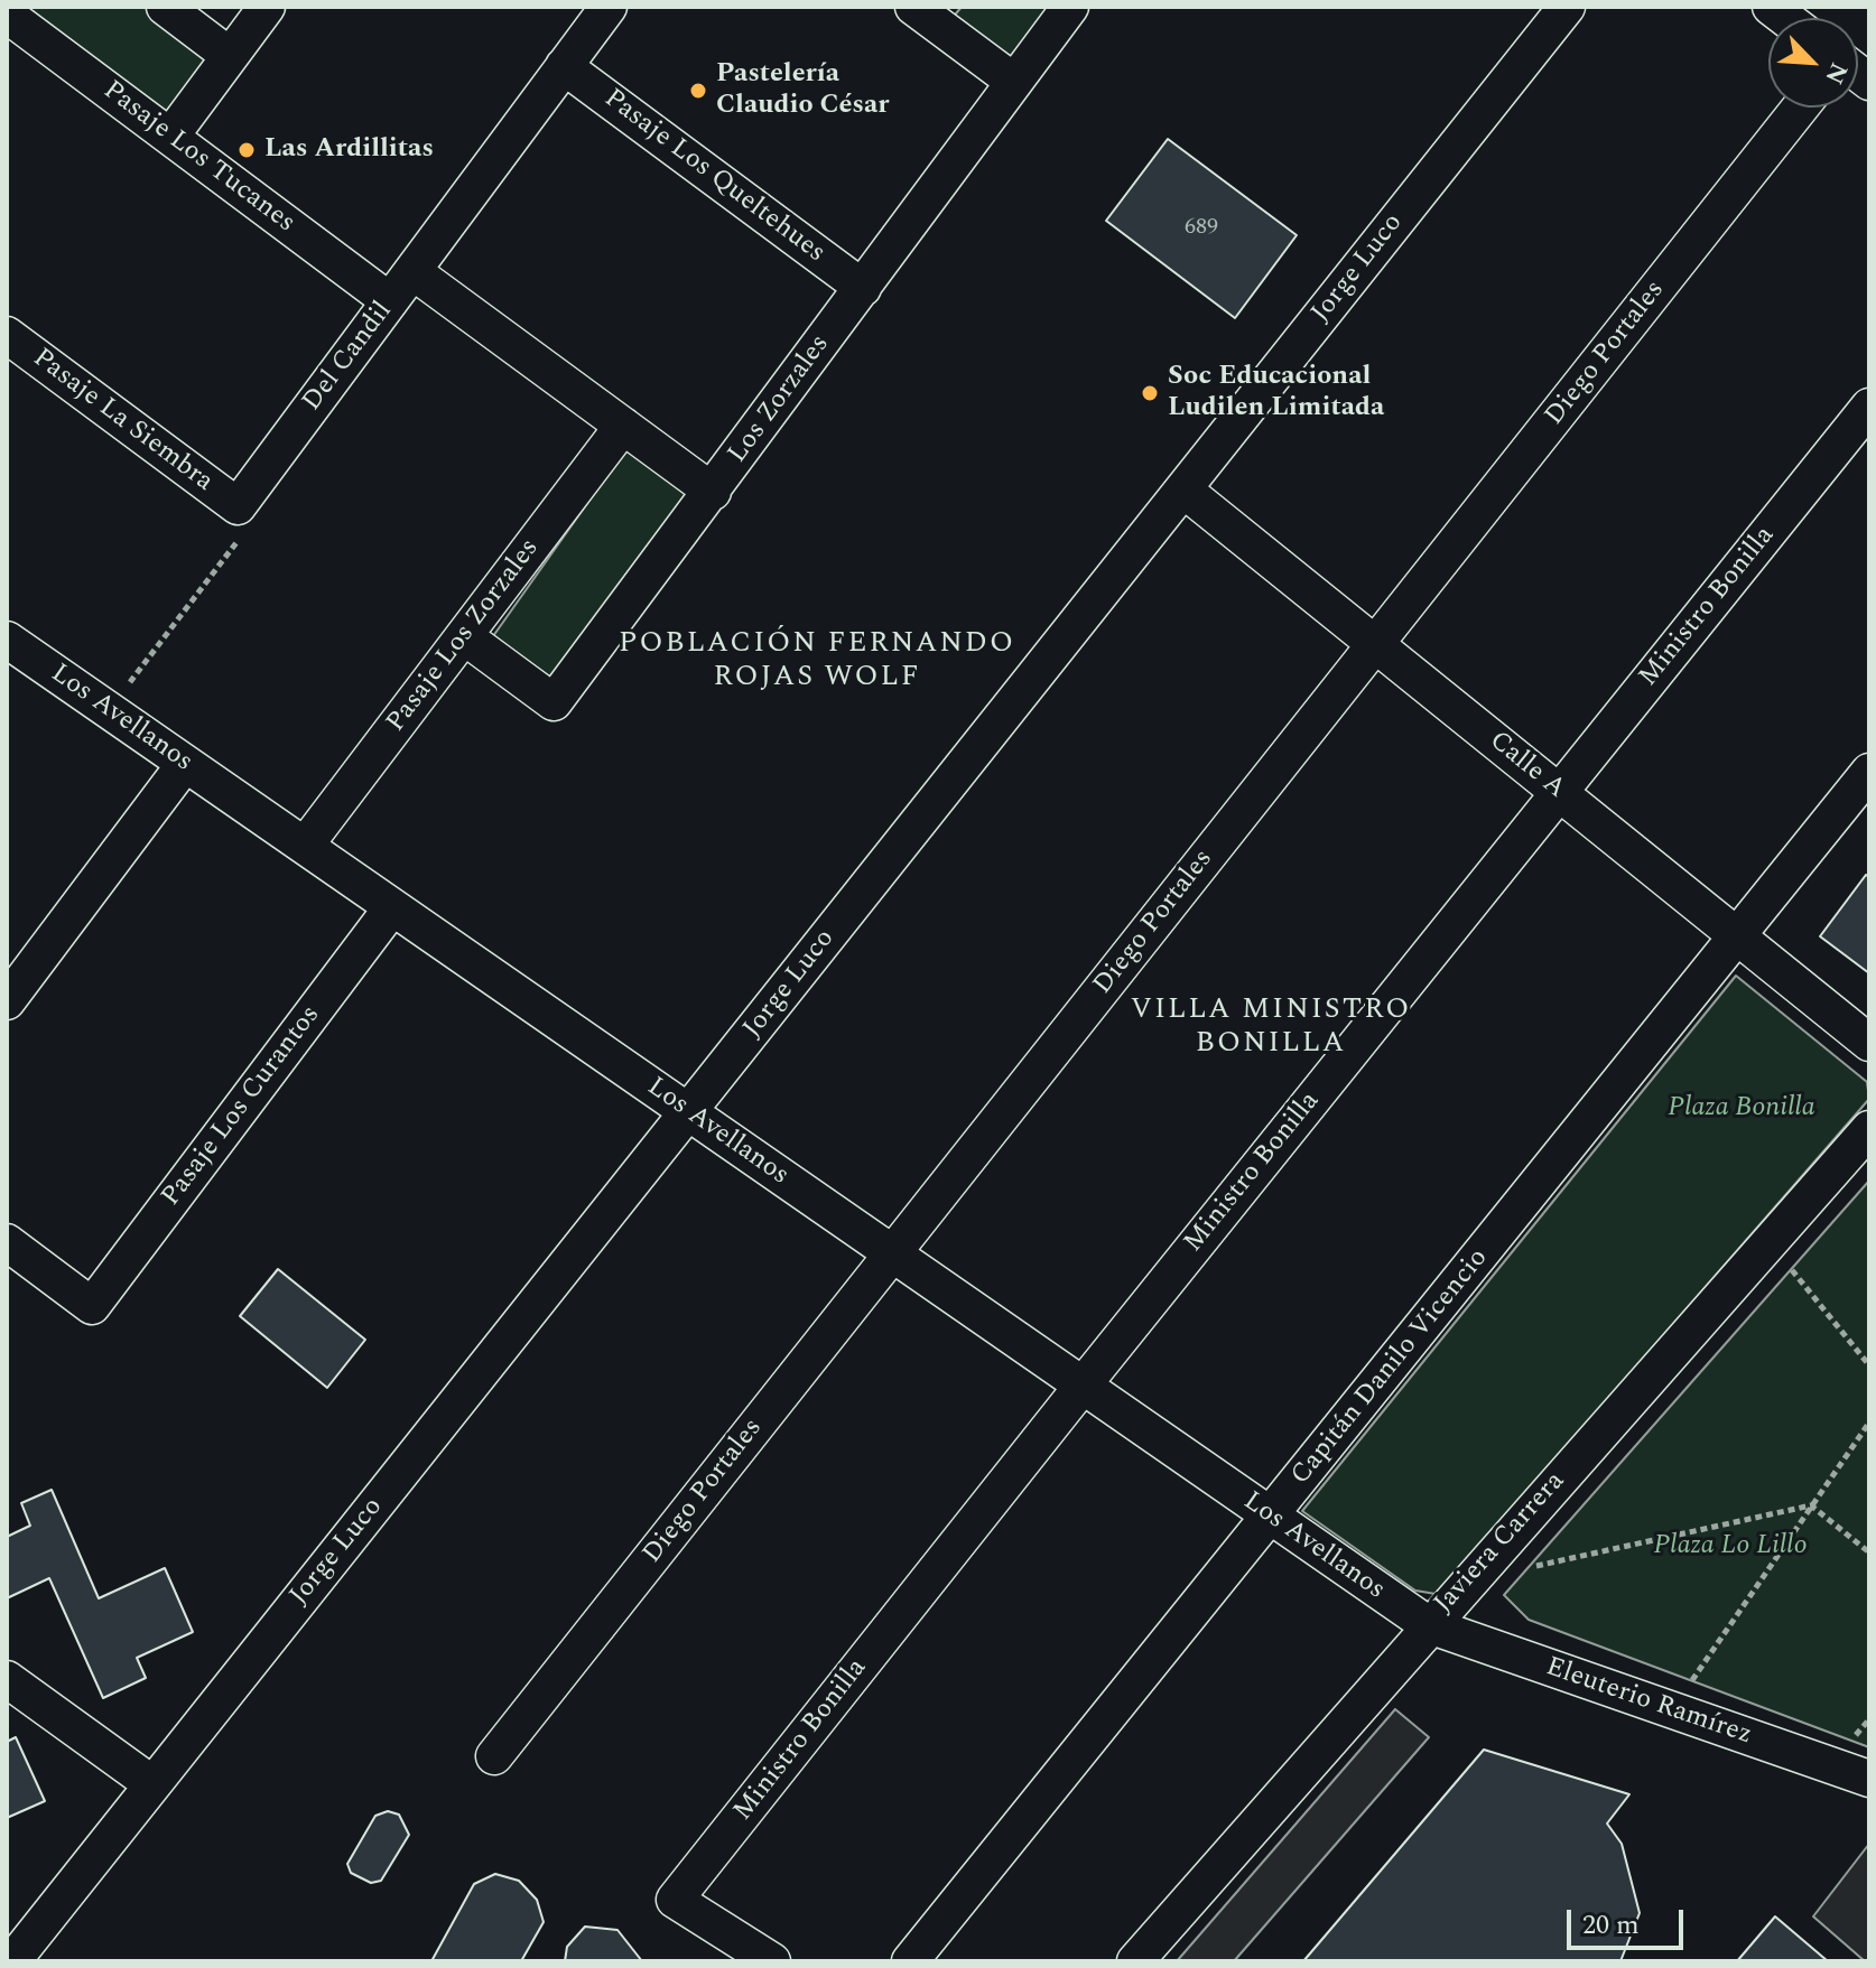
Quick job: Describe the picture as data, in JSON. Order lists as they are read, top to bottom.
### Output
{
  "streets": {
    "street": [
      "Pasaje Los Tucanes",
      "Pasaje Los Queltehues",
      "Jorge Luco",
      "Diego Portales",
      "Del Candil",
      "Los Zorzales",
      "Pasaje La Siembra",
      "Ministro Bonilla",
      "Pasaje Los Zorzales",
      "Los Avellanos",
      "Calle A",
      "Pasaje Los Curantos",
      "Capitán Danilo Vicencio",
      "Javiera Carrera",
      "Eleuterio Ramírez"
    ]
  },
  "crossings": [
    ["Pasaje Los Tucanes", "Del Candil"],
    ["Pasaje Los Queltehues", "Del Candil"],
    ["Pasaje Los Queltehues", "Los Zorzales"],
    ["Jorge Luco", "Los Avellanos"],
    ["Jorge Luco", "Calle A"],
    ["Diego Portales", "Los Avellanos"],
    ["Diego Portales", "Calle A"],
    ["Del Candil", "Pasaje La Siembra"],
    ["Los Zorzales", "Pasaje Los Zorzales"],
    ["Ministro Bonilla", "Los Avellanos"],
    ["Ministro Bonilla", "Calle A"],
    ["Pasaje Los Zorzales", "Los Avellanos"],
    ["Los Avellanos", "Pasaje Los Curantos"],
    ["Los Avellanos", "Capitán Danilo Vicencio"],
    ["Los Avellanos", "Javiera Carrera"],
    ["Los Avellanos", "Eleuterio Ramírez"],
    ["Calle A", "Capitán Danilo Vicencio"],
    ["Javiera Carrera", "Eleuterio Ramírez"]
  ],
  "districts": ["POBLACIÓN FERNANDO ROJAS WOLF", "VILLA MINISTRO BONILLA"],
  "parks": ["Plaza Bonilla", "Plaza Lo Lillo"],
  "places": ["Pastelería Claudio César", "Las Ardillitas", "Soc Educacional Ludilen Limitada"],
  "house_numbers": ["689"],
  "scale_bar": "20 m",
  "north": "bottom right"
}
